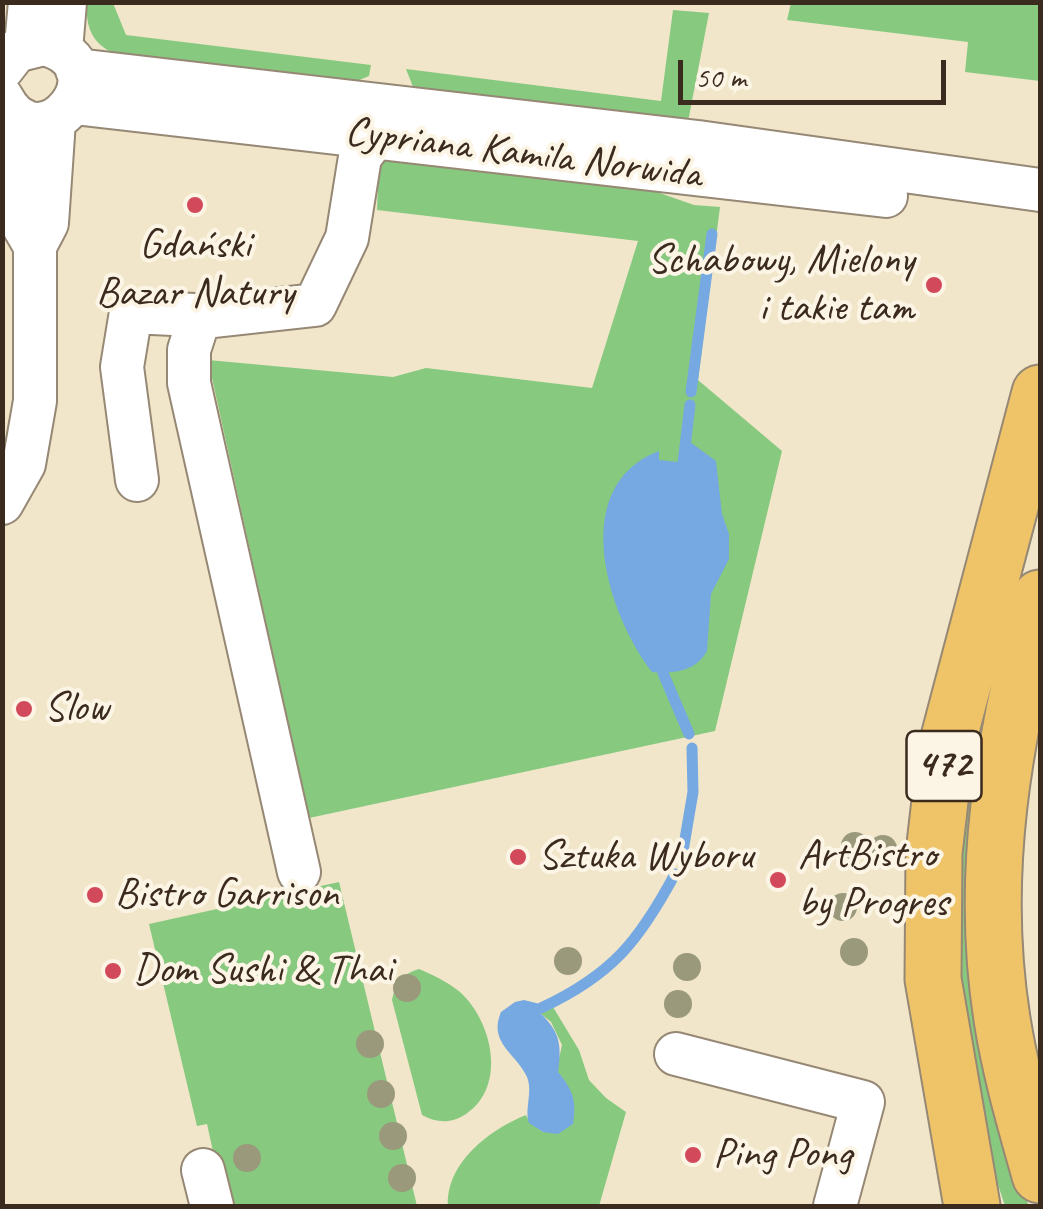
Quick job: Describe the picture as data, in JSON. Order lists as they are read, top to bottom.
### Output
{
  "streets": {
    "main road": ["472"],
    "street": ["Cypriana Kamila Norwida"]
  },
  "places": [
    "Gdański Bazar Natury",
    "Schabowy, Mielony i takie tam",
    "Slow",
    "Sztuka Wyboru",
    "ArtBistro by Progres",
    "Bistro Garrison",
    "Dom Sushi & Thai",
    "Ping Pong"
  ],
  "scale_bar": "50 m"
}
